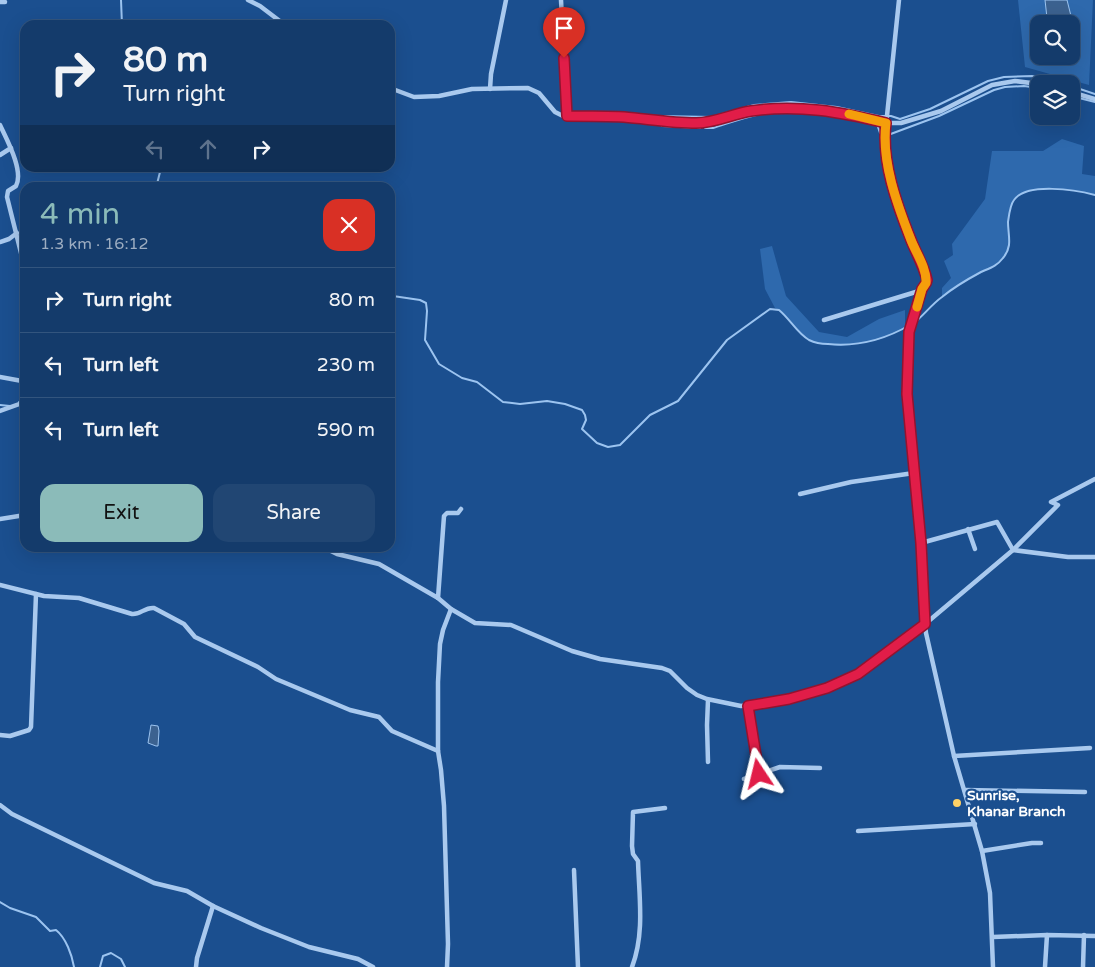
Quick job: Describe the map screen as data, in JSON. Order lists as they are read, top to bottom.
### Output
{
  "places": ["Sunrise, Khanar Branch"],
  "page": {
    "turn": ["80 m", "Turn right"],
    "heading": ["4 min", "1.3 km · 16:12"],
    "list": [
      {
        "name": "Turn right",
        "value": "80 m"
      },
      {
        "name": "Turn left",
        "value": "230 m"
      },
      {
        "name": "Turn left",
        "value": "590 m"
      }
    ],
    "buttons": ["Exit", "Share"]
  }
}
